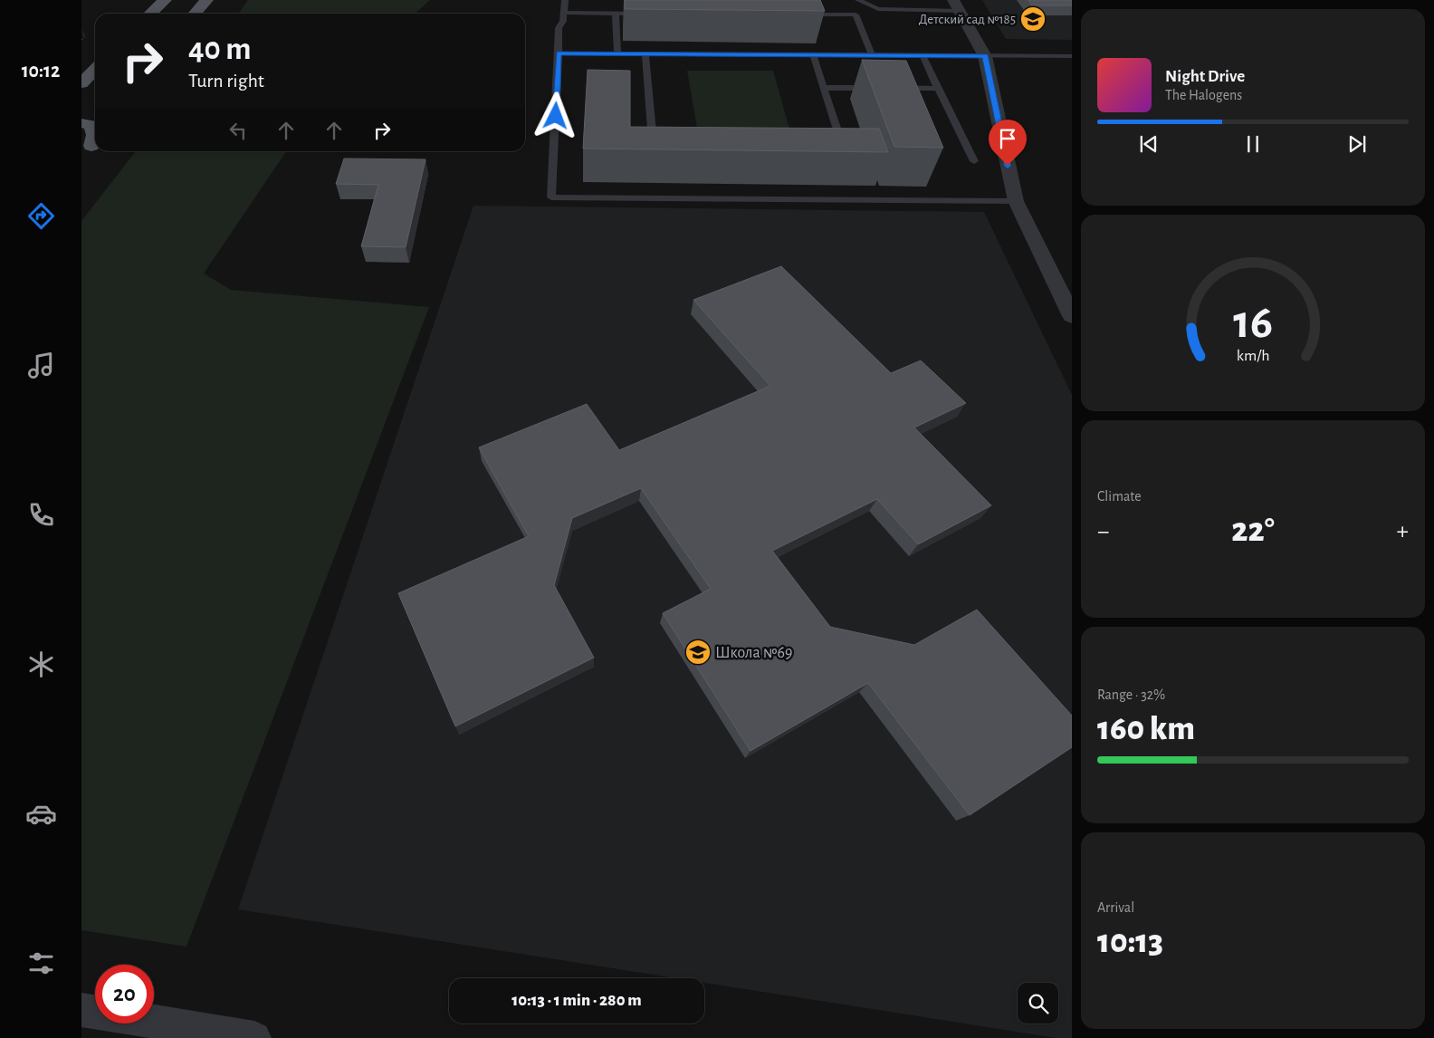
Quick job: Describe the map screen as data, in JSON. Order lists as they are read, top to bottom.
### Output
{
  "places": {
    "school or university": ["Детский сад №185", "Школа №69"]
  },
  "page": {
    "tabs": "10:12",
    "turn": ["40 m", "Turn right"],
    "song": ["Night Drive", "The Halogens"],
    "tile": [
      "Climate",
      ["Range · 32%", "160 km"],
      ["Arrival", "10:13"]
    ],
    "heat": ["−", "22°", "+"],
    "limit": "20",
    "trip": "10:13 · 1 min · 280 m",
    "gauge": ["16", "km/h"]
  }
}
